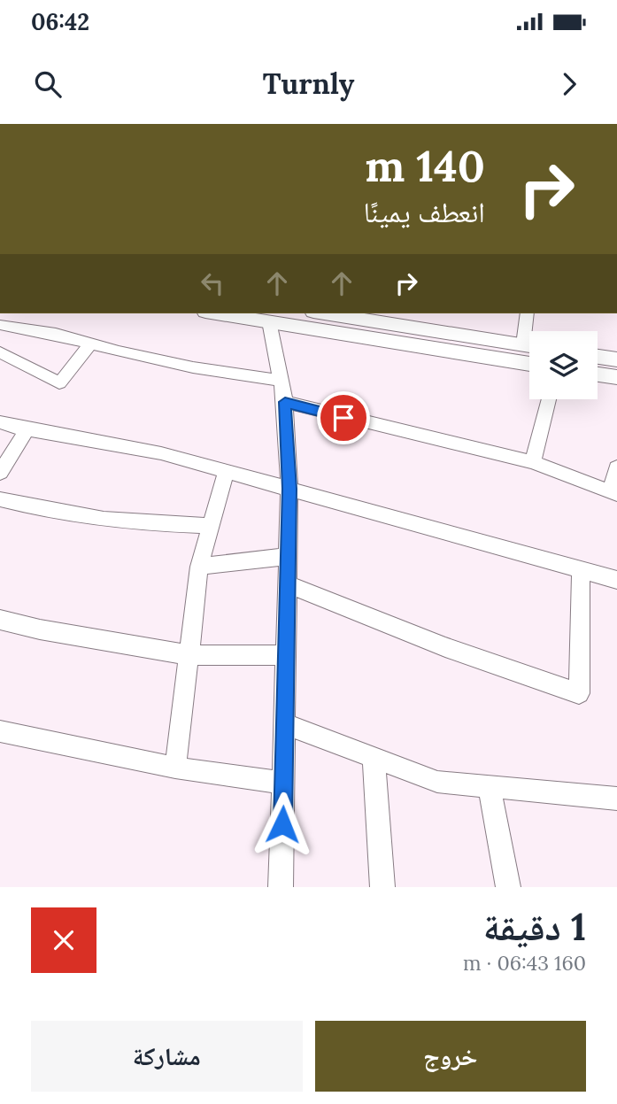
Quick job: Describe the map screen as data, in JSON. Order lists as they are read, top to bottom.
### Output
{
  "page": {
    "status": "06:42",
    "header": "Turnly",
    "turn": ["140 m", "انعطف يمينًا"],
    "heading": ["1 دقيقة", "160 m · 06:43"],
    "buttons": ["خروج", "مشاركة"]
  }
}
